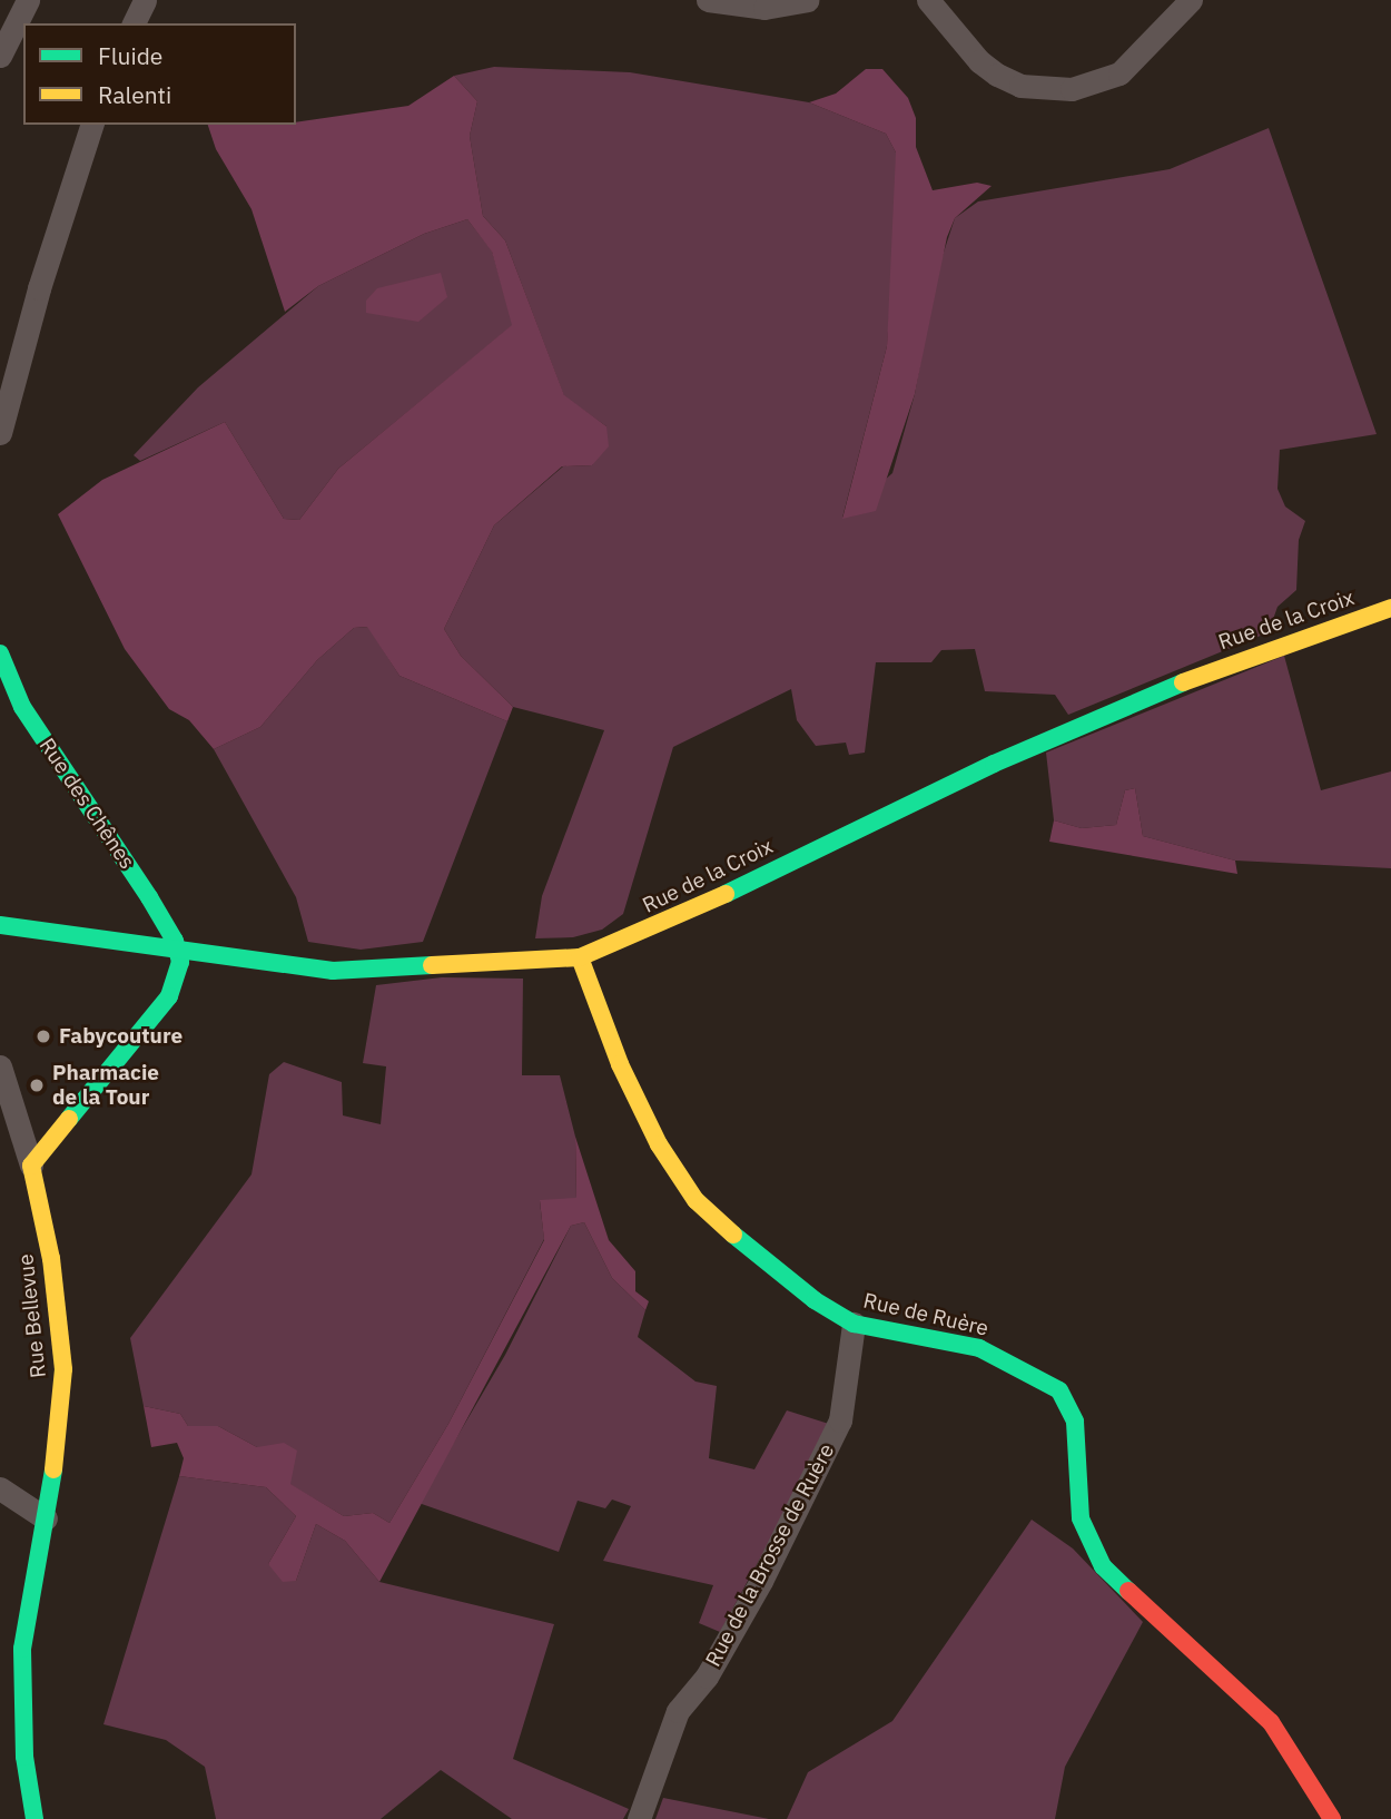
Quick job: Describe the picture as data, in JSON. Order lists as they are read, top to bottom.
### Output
{
  "streets": {
    "street": [
      "Rue de la Croix",
      "Rue des Chênes",
      "Rue de Ruère",
      "Rue Bellevue",
      "Rue de la Brosse de Ruère"
    ]
  },
  "crossings": [
    ["Rue de la Croix", "Rue des Chênes"],
    ["Rue de la Croix", "Rue de Ruère"],
    ["Rue de Ruère", "Rue de la Brosse de Ruère"]
  ],
  "places": ["Fabycouture", "Pharmacie de la Tour"],
  "legend": ["Fluide", "Ralenti"]
}
